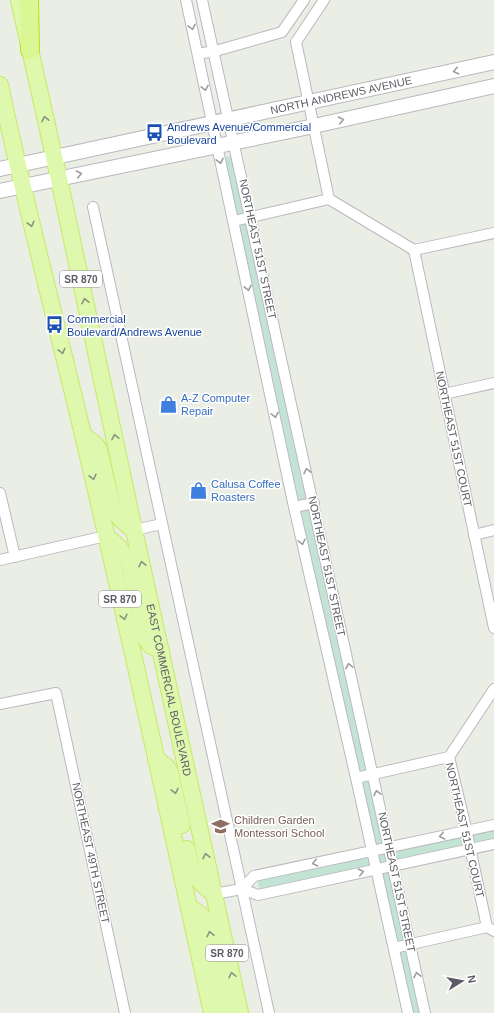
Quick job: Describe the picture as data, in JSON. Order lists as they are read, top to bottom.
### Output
{
  "streets": {
    "main road": ["NORTH ANDREWS AVENUE", "SR 870", "EAST COMMERCIAL BOULEVARD"],
    "street": ["NORTHEAST 51ST STREET", "NORTHEAST 51ST COURT", "NORTHEAST 49TH STREET"]
  },
  "crossings": [
    ["NORTH ANDREWS AVENUE", "NORTHEAST 51ST STREET"],
    ["NORTH ANDREWS AVENUE", "SR 870"],
    ["SR 870", "EAST COMMERCIAL BOULEVARD"]
  ],
  "places": {
    "bus stop": ["Andrews Avenue/Commercial Boulevard", "Commercial Boulevard/Andrews Avenue"],
    "shop": ["A-Z Computer Repair", "Calusa Coffee Roasters"],
    "school or university": ["Children Garden Montessori School"]
  },
  "north": "right"
}
